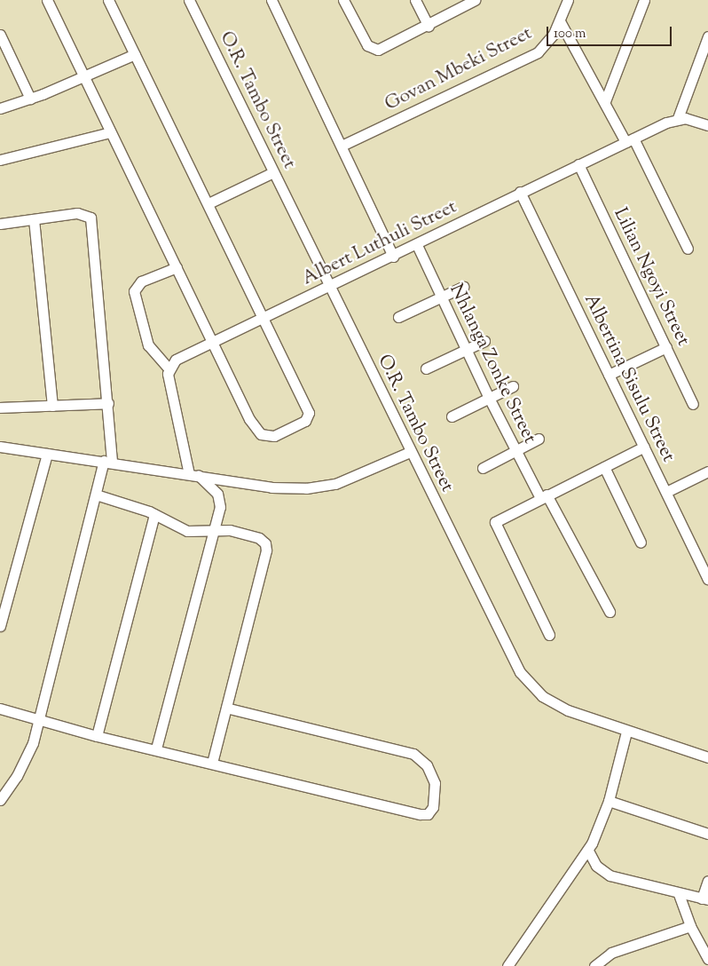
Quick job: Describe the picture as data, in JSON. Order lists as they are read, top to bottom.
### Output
{
  "streets": {
    "street": [
      "Govan Mbeki Street",
      "O.R. Tambo Street",
      "Albert Luthuli Street",
      "Lilian Ngoyi Street",
      "Nhlanga Zonke Street",
      "Albertina Sisulu Street"
    ]
  },
  "crossings": [
    ["O.R. Tambo Street", "Albert Luthuli Street"],
    ["Albert Luthuli Street", "Lilian Ngoyi Street"],
    ["Albert Luthuli Street", "Nhlanga Zonke Street"],
    ["Albert Luthuli Street", "Albertina Sisulu Street"]
  ],
  "scale_bar": "100 m"
}
